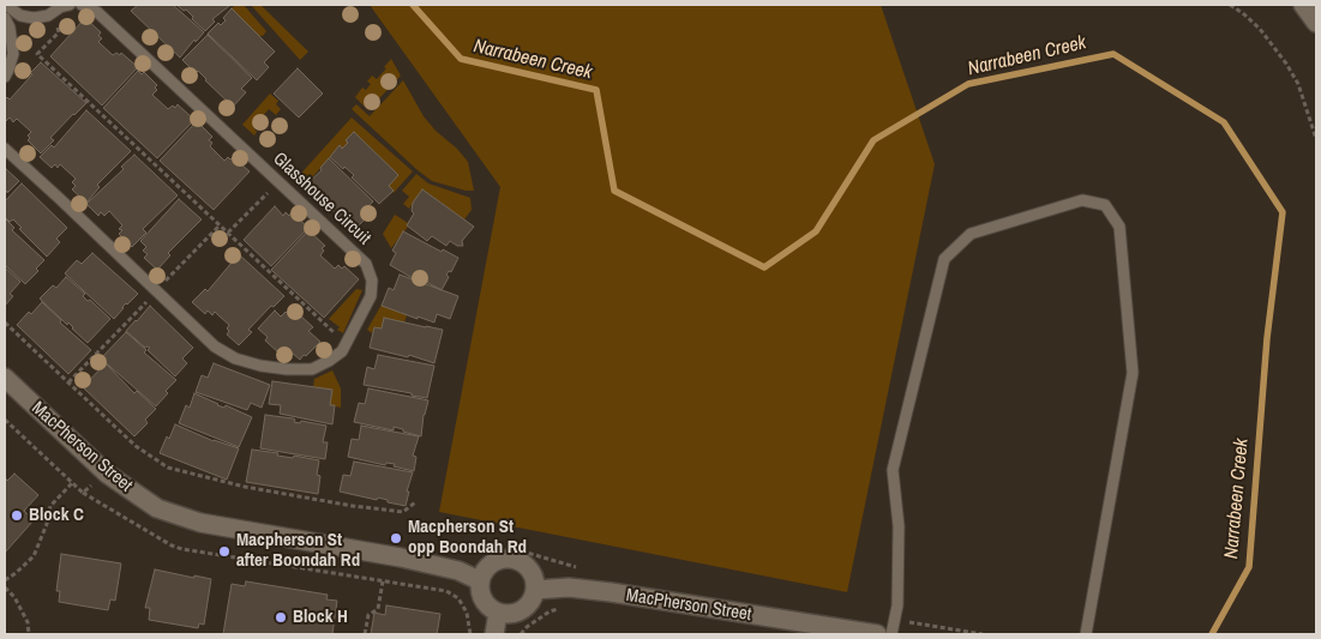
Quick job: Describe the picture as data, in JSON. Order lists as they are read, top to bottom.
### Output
{
  "streets": {
    "street": ["MacPherson Street"],
    "lane": ["Glasshouse Circuit"]
  },
  "water": ["Narrabeen Creek"],
  "places": [
    "Block C",
    "Macpherson St opp Boondah Rd",
    "Macpherson St after Boondah Rd",
    "Block H"
  ]
}
